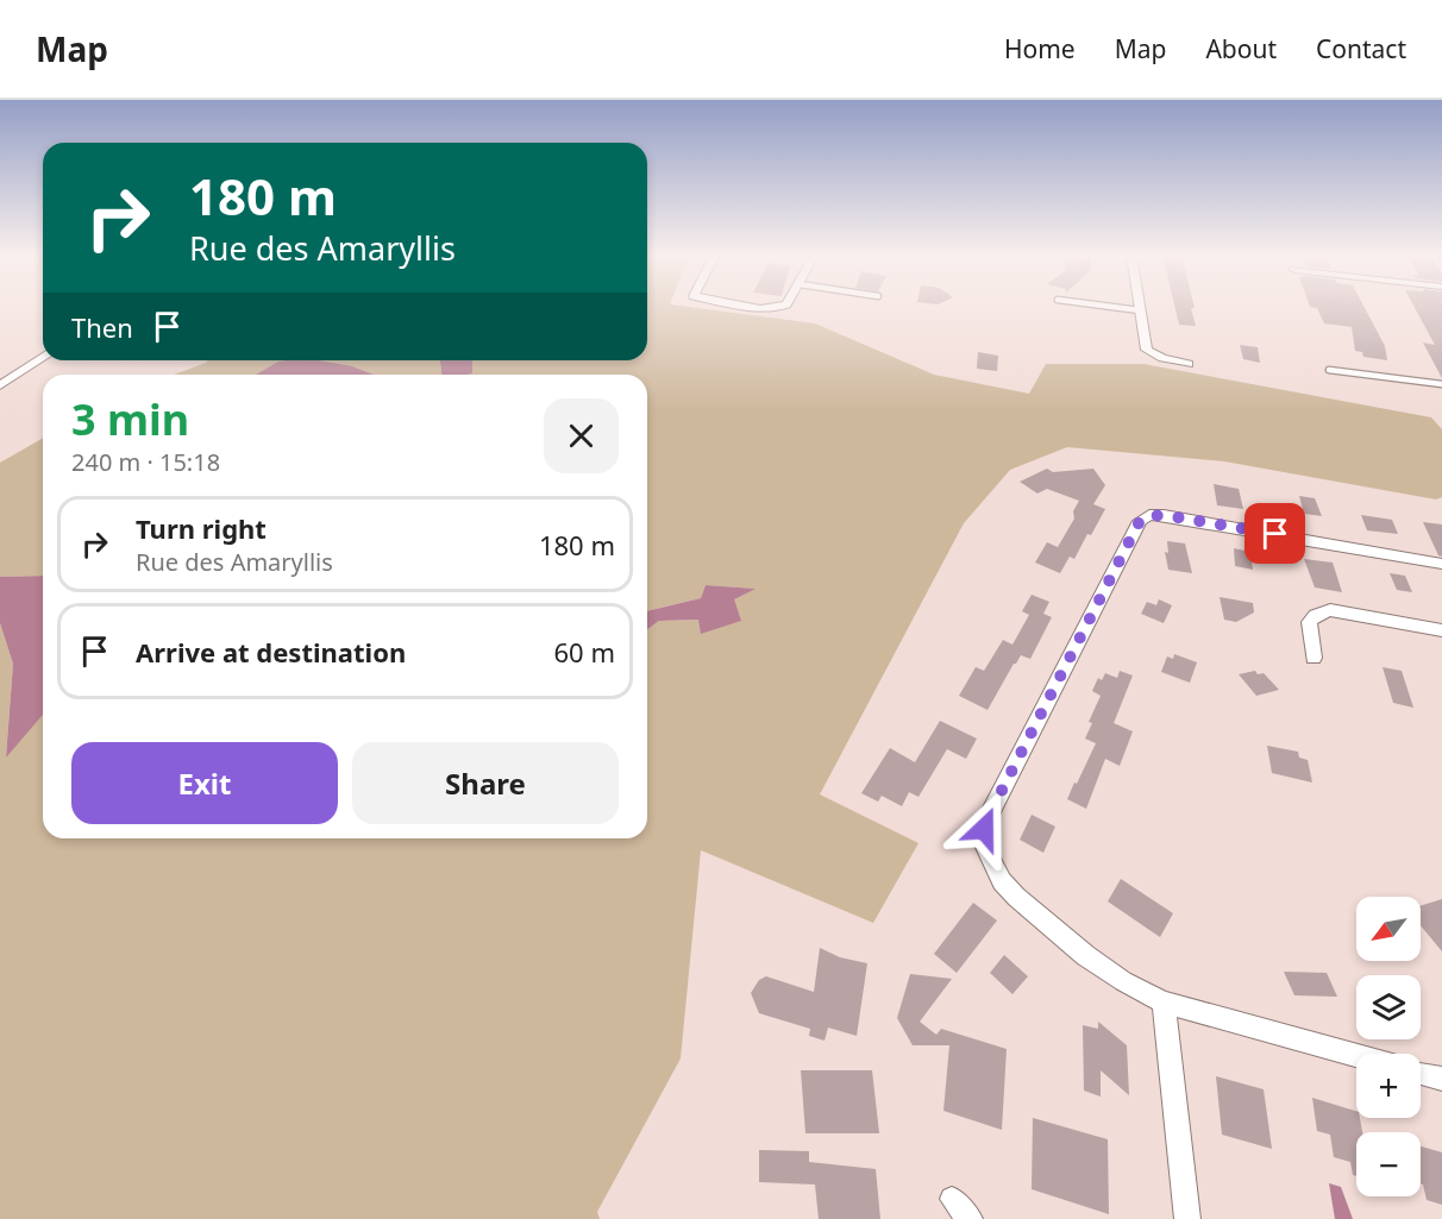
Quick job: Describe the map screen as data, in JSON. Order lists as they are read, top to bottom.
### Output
{
  "north": "bottom left",
  "page": {
    "header": "Map",
    "nav": [
      "Home",
      "Map",
      "About",
      "Contact"
    ],
    "turn": ["180 m", "Rue des Amaryllis"],
    "then": "Then",
    "heading": ["3 min", "240 m · 15:18"],
    "list": [
      {
        "name": "Turn right",
        "note": "Rue des Amaryllis",
        "value": "180 m"
      },
      {
        "name": "Arrive at destination",
        "value": "60 m"
      }
    ],
    "buttons": ["Exit", "Share"],
    "map_buttons": ["+", "−"]
  }
}
